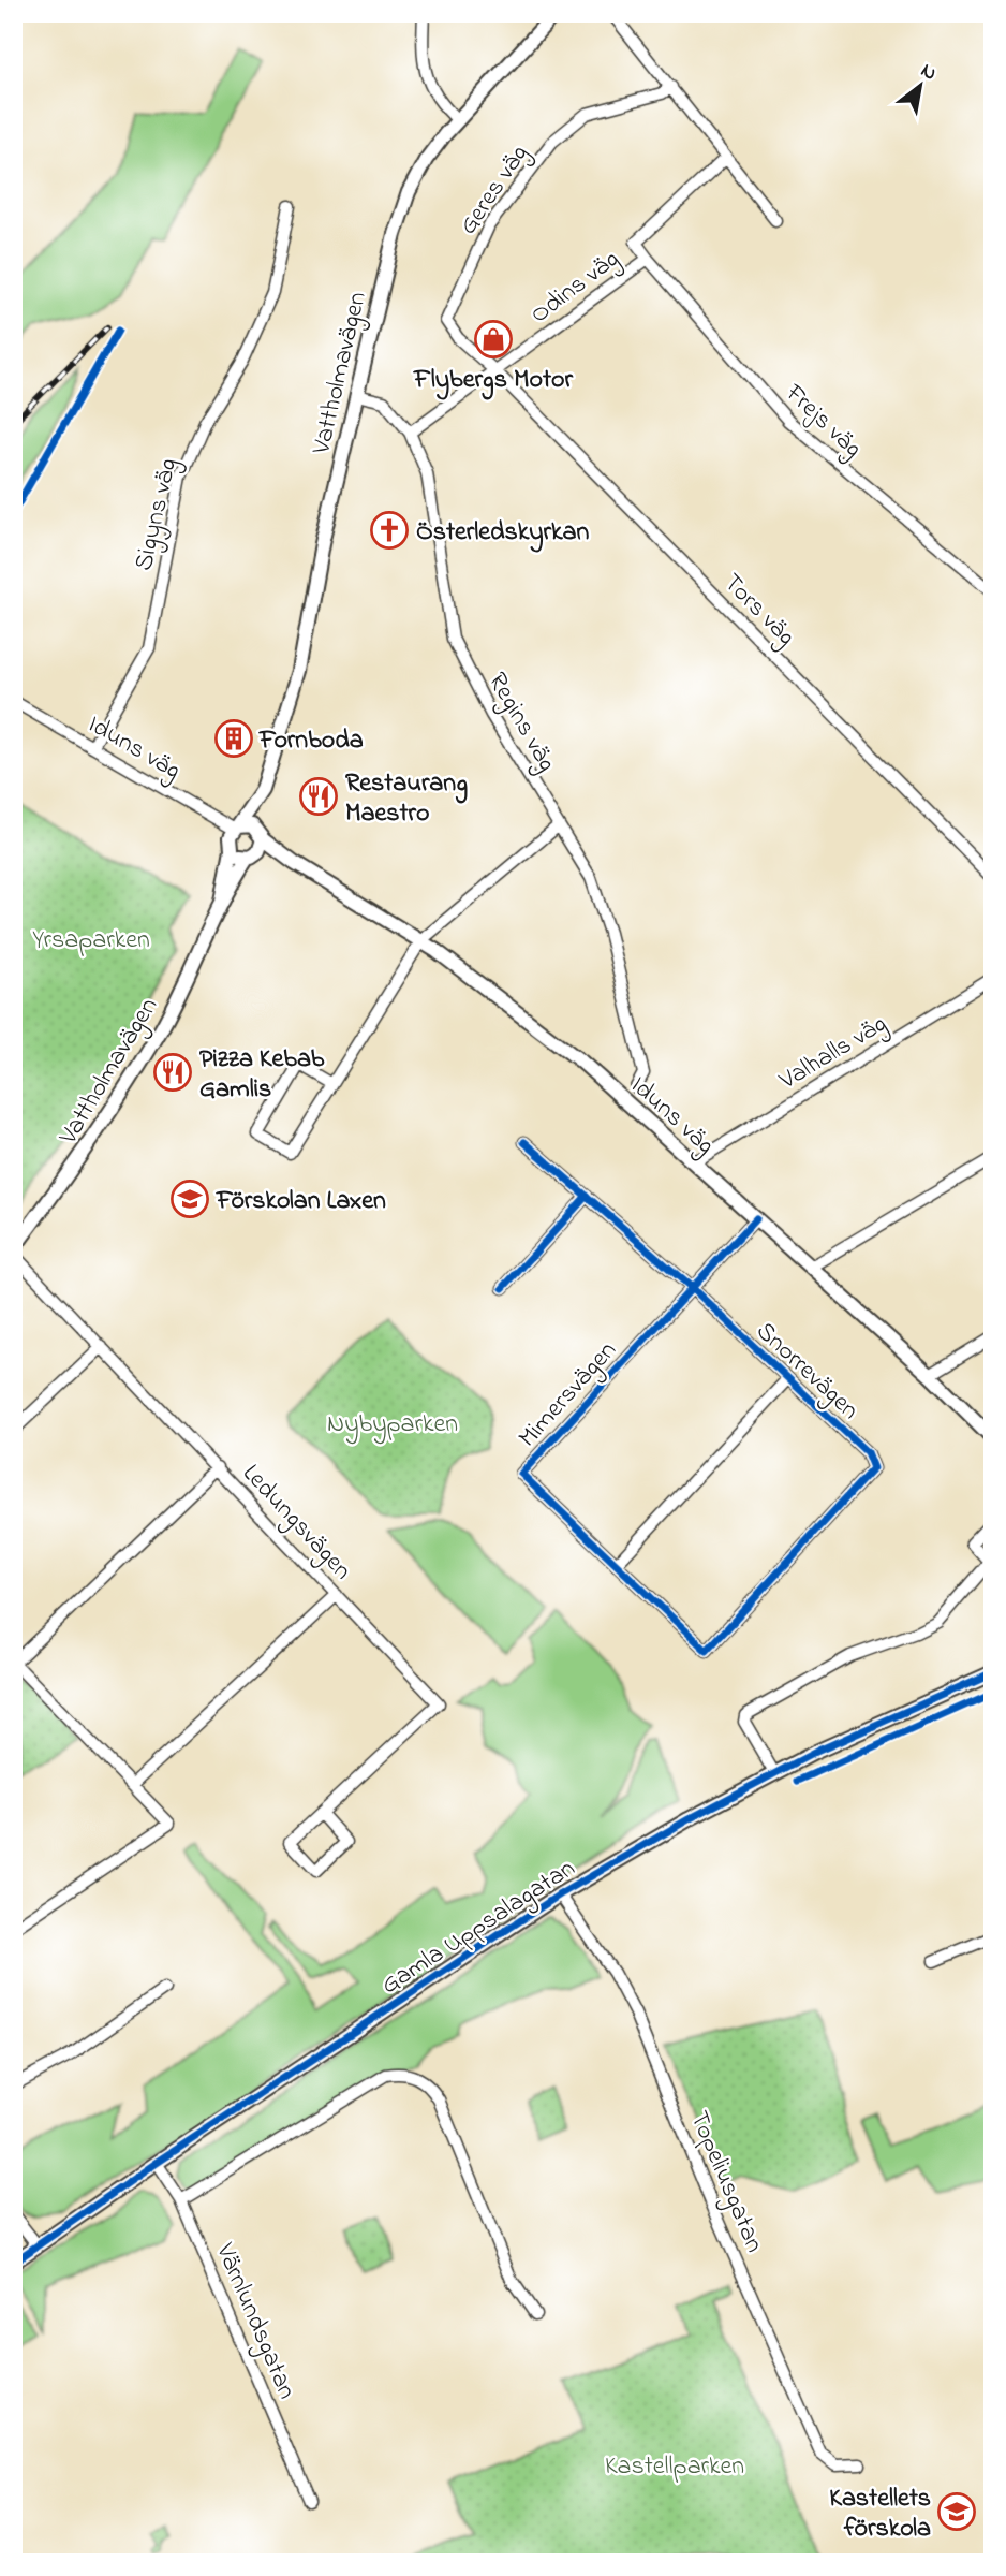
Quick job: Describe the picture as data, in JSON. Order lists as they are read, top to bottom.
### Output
{
  "streets": {
    "street": [
      "Geres väg",
      "Odins väg",
      "Vattholmavägen",
      "Frejs väg",
      "Sigyns väg",
      "Tors väg",
      "Regins väg",
      "Iduns väg",
      "Valhalls väg",
      "Snorrevägen",
      "Mimersvägen",
      "Ledungsvägen",
      "Gamla Uppsalagatan",
      "Topeliusgatan",
      "Värnlundsgatan"
    ]
  },
  "crossings": [
    ["Geres väg", "Odins väg"],
    ["Geres väg", "Tors väg"],
    ["Odins väg", "Frejs väg"],
    ["Odins väg", "Tors väg"],
    ["Odins väg", "Regins väg"],
    ["Vattholmavägen", "Regins väg"],
    ["Vattholmavägen", "Iduns väg"],
    ["Vattholmavägen", "Ledungsvägen"],
    ["Sigyns väg", "Iduns väg"],
    ["Iduns väg", "Valhalls väg"],
    ["Iduns väg", "Mimersvägen"],
    ["Snorrevägen", "Mimersvägen"],
    ["Gamla Uppsalagatan", "Topeliusgatan"],
    ["Gamla Uppsalagatan", "Värnlundsgatan"]
  ],
  "parks": ["Yrsaparken", "Nybyparken", "Kastellparken"],
  "places": {
    "shop": ["Flybergs Motor"],
    "church": ["Österledskyrkan"],
    "building": ["Fornboda"],
    "restaurant": ["Restaurang Maestro", "Pizza Kebab Gamlis"],
    "school or university": ["Förskolan Laxen", "Kastellets förskola"]
  },
  "north": "top right"
}
